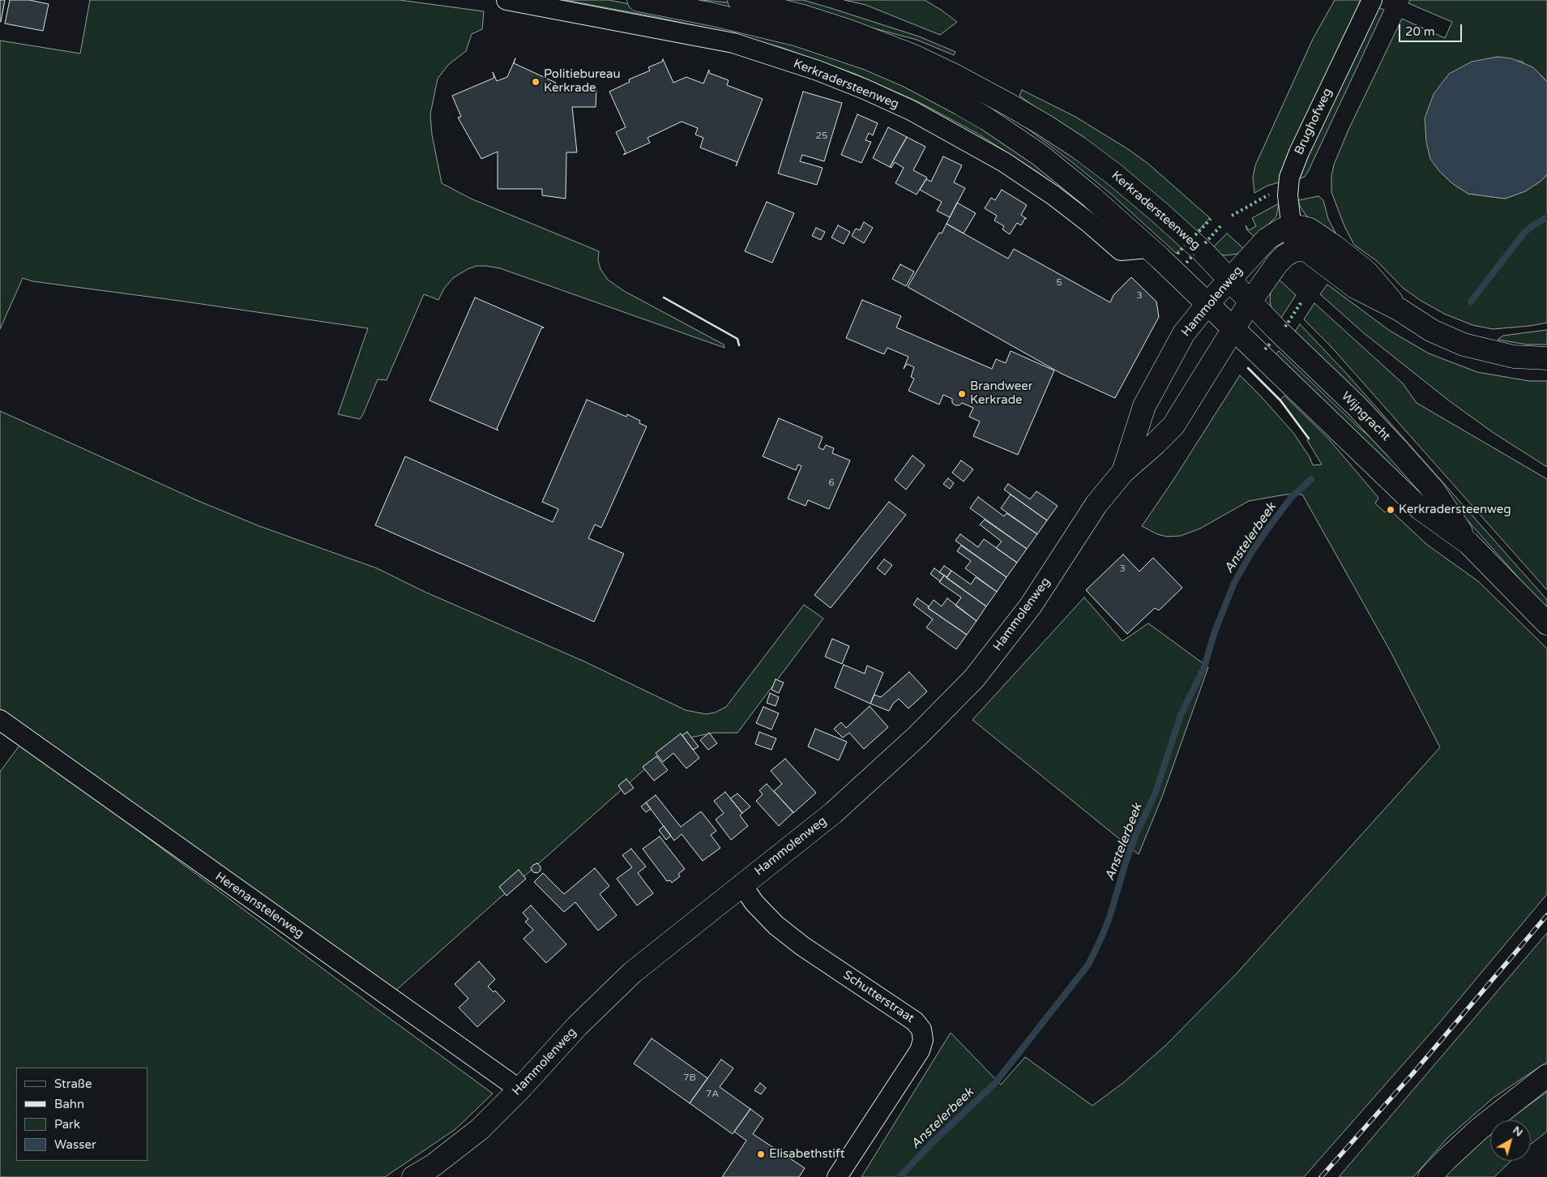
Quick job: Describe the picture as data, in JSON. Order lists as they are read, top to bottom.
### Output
{
  "streets": {
    "main road": ["Kerkradersteenweg", "Hammolenweg", "Wijngracht"],
    "street": ["Brughofweg", "Herenanstelerweg", "Schutterstraat"]
  },
  "crossings": [
    ["Kerkradersteenweg", "Hammolenweg"],
    ["Kerkradersteenweg", "Wijngracht"],
    ["Brughofweg", "Hammolenweg"],
    ["Hammolenweg", "Wijngracht"],
    ["Hammolenweg", "Herenanstelerweg"],
    ["Hammolenweg", "Schutterstraat"]
  ],
  "water": ["Anstelerbeek"],
  "places": [
    "Politiebureau Kerkrade",
    "Brandweer Kerkrade",
    "Kerkradersteenweg",
    "Elisabethstift"
  ],
  "house_numbers": [
    "25",
    "5",
    "3",
    "6",
    "3",
    "7B",
    "7A"
  ],
  "legend": [
    "Straße",
    "Bahn",
    "Park",
    "Wasser"
  ],
  "scale_bar": "20 m",
  "north": "top right"
}
